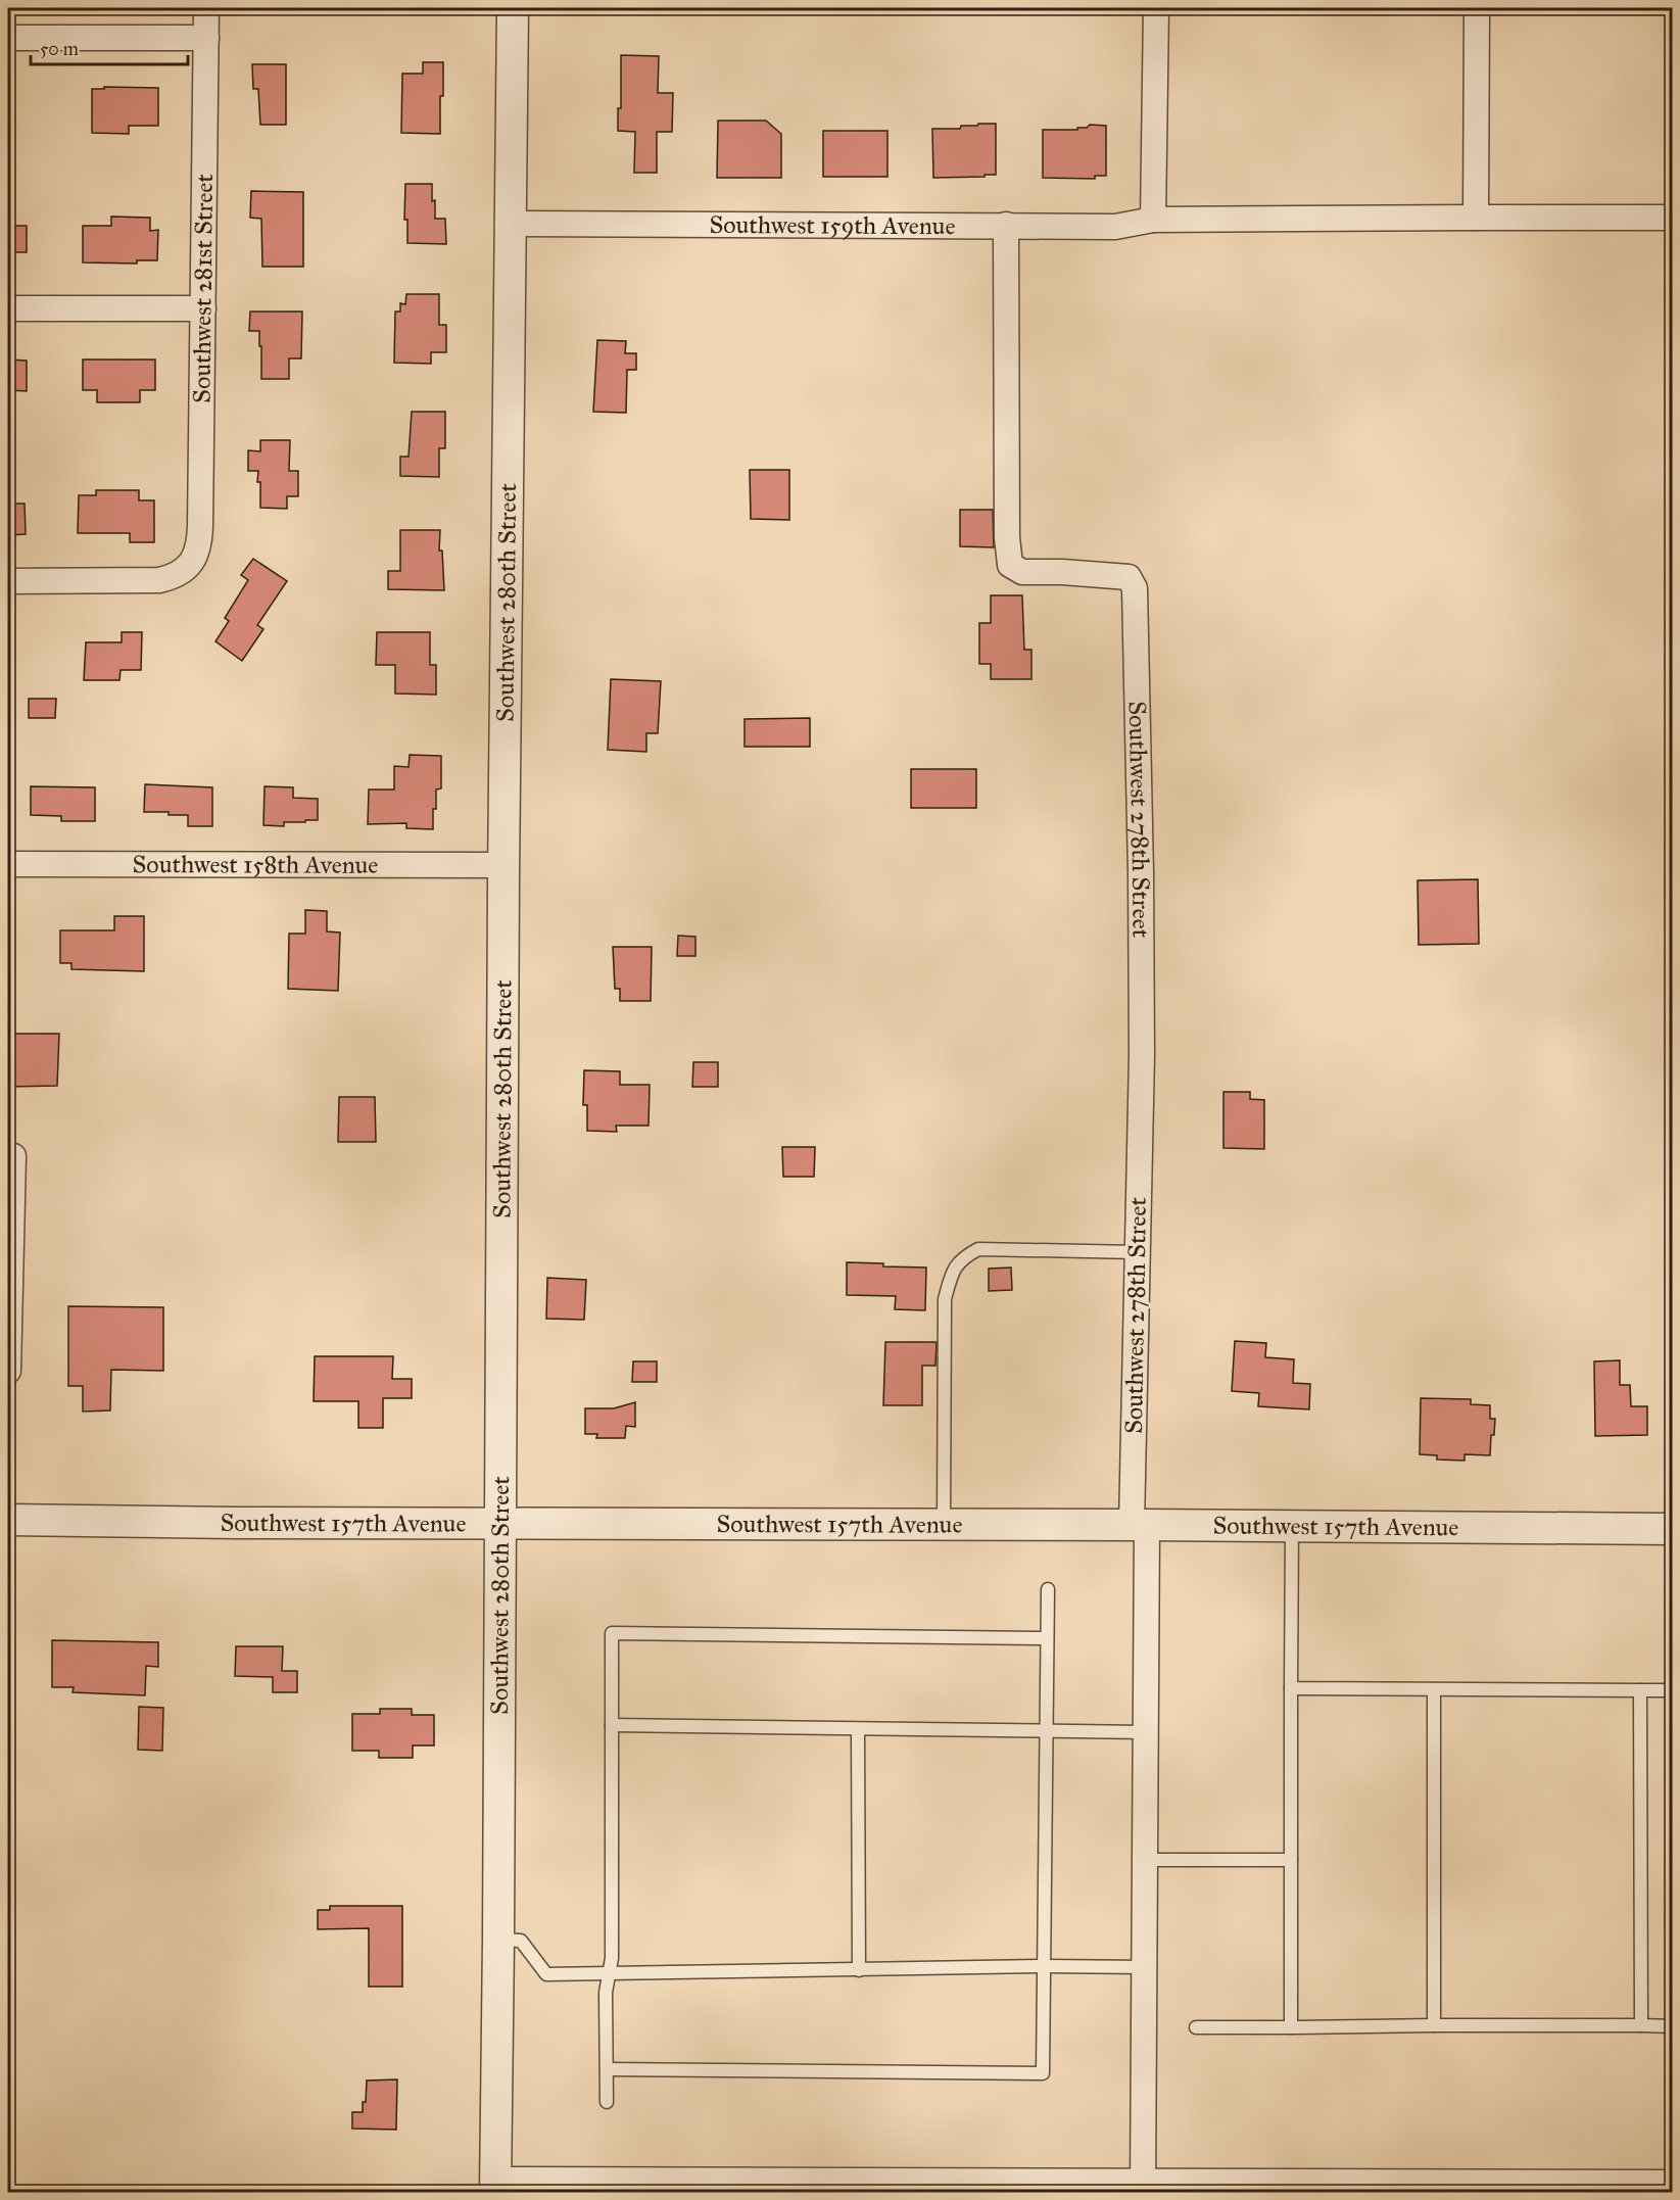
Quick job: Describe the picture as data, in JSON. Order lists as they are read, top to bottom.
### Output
{
  "streets": {
    "street": [
      "Southwest 159th Avenue",
      "Southwest 281st Street",
      "Southwest 280th Street",
      "Southwest 278th Street",
      "Southwest 158th Avenue",
      "Southwest 157th Avenue"
    ]
  },
  "crossings": [
    ["Southwest 159th Avenue", "Southwest 280th Street"],
    ["Southwest 159th Avenue", "Southwest 278th Street"],
    ["Southwest 280th Street", "Southwest 158th Avenue"],
    ["Southwest 280th Street", "Southwest 157th Avenue"],
    ["Southwest 278th Street", "Southwest 157th Avenue"]
  ],
  "scale_bar": "50 m"
}
